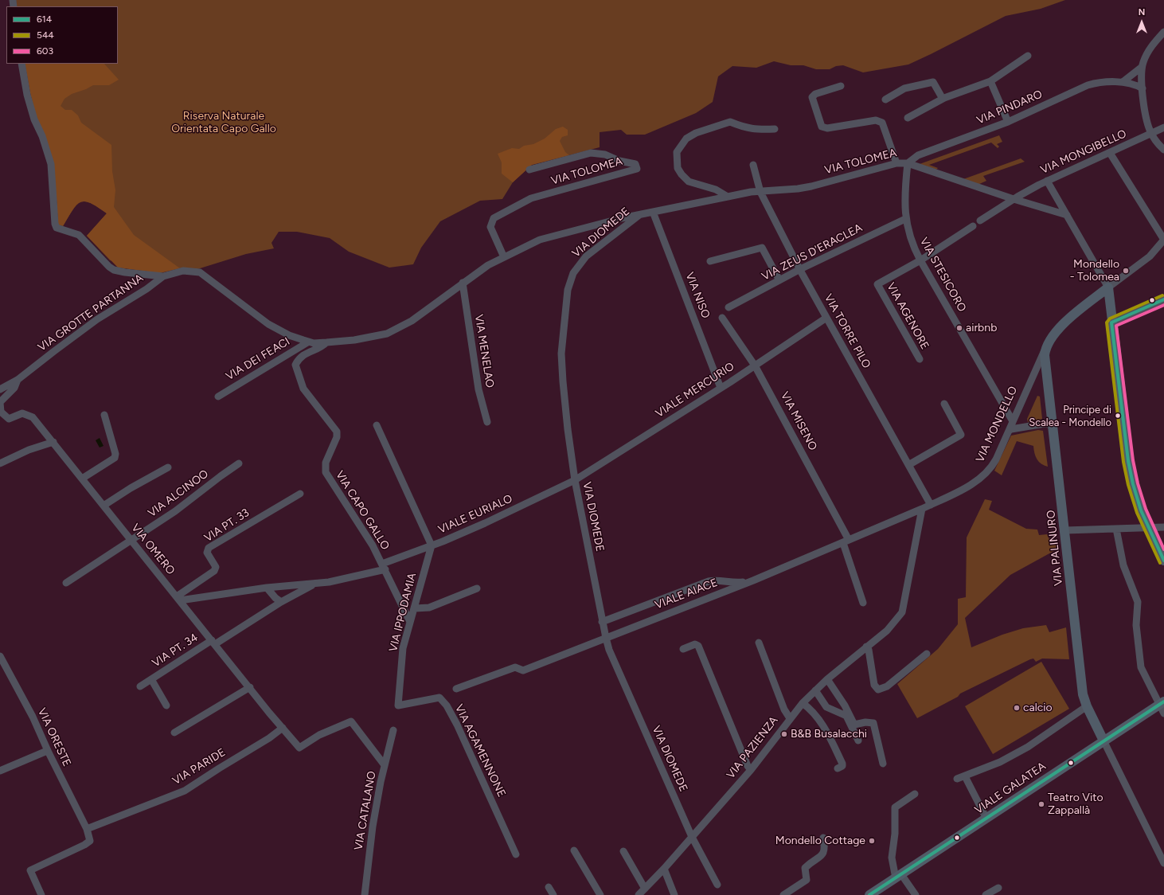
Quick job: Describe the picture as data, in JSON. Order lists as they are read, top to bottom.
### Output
{
  "streets": {
    "main road": ["VIA MONDELLO", "VIA PALINURO", "VIALE GALATEA"],
    "street": [
      "VIA PINDARO",
      "VIA MONGIBELLO",
      "VIA TOLOMEA",
      "VIA DIOMEDE",
      "VIA ZEUS D'ERACLEA",
      "VIA STESICORO",
      "VIA NISO",
      "VIA GROTTE PARTANNA",
      "VIA AGENORE",
      "VIA TORRE PILO",
      "VIA MENELAO",
      "VIA DEI FEACI",
      "VIALE MERCURIO",
      "VIA MISENO",
      "VIA ALCINOO",
      "VIA CAPO GALLO",
      "VIALE EURIALO",
      "VIA PT. 33",
      "VIA OMERO",
      "VIALE AIACE",
      "VIA IPPODAMIA",
      "VIA PT. 34",
      "VIA ORESTE",
      "VIA PAZIENZA",
      "VIA AGAMENNONE",
      "VIA PARIDE",
      "VIA CATALANO"
    ]
  },
  "crossings": [
    ["VIA PINDARO", "VIA TOLOMEA"],
    ["VIA PINDARO", "VIA STESICORO"],
    ["VIA MONGIBELLO", "VIA TOLOMEA"],
    ["VIA TOLOMEA", "VIA DIOMEDE"],
    ["VIA TOLOMEA", "VIA STESICORO"],
    ["VIA TOLOMEA", "VIA NISO"],
    ["VIA TOLOMEA", "VIA GROTTE PARTANNA"],
    ["VIA TOLOMEA", "VIA TORRE PILO"],
    ["VIA TOLOMEA", "VIA MENELAO"],
    ["VIA TOLOMEA", "VIA DEI FEACI"],
    ["VIA TOLOMEA", "VIA CAPO GALLO"],
    ["VIA DIOMEDE", "VIALE MERCURIO"],
    ["VIA DIOMEDE", "VIALE EURIALO"],
    ["VIA DIOMEDE", "VIALE AIACE"],
    ["VIA DIOMEDE", "VIA PAZIENZA"],
    ["VIA ZEUS D'ERACLEA", "VIA STESICORO"],
    ["VIA ZEUS D'ERACLEA", "VIA TORRE PILO"],
    ["VIA STESICORO", "VIA AGENORE"],
    ["VIA STESICORO", "VIA MONDELLO"],
    ["VIA NISO", "VIALE MERCURIO"],
    ["VIA GROTTE PARTANNA", "VIA OMERO"],
    ["VIA TORRE PILO", "VIALE MERCURIO"],
    ["VIA TORRE PILO", "VIA MONDELLO"],
    ["VIALE MERCURIO", "VIA MISENO"],
    ["VIALE MERCURIO", "VIALE EURIALO"],
    ["VIA MISENO", "VIALE AIACE"],
    ["VIA MONDELLO", "VIA PALINURO"],
    ["VIA MONDELLO", "VIALE AIACE"],
    ["VIA MONDELLO", "VIA PAZIENZA"],
    ["VIA ALCINOO", "VIA OMERO"],
    ["VIA CAPO GALLO", "VIALE EURIALO"],
    ["VIA CAPO GALLO", "VIA IPPODAMIA"],
    ["VIALE EURIALO", "VIA IPPODAMIA"],
    ["VIA PT. 33", "VIA OMERO"],
    ["VIA PALINURO", "VIALE GALATEA"],
    ["VIA OMERO", "VIA PT. 34"],
    ["VIA OMERO", "VIA PARIDE"],
    ["VIA OMERO", "VIA CATALANO"],
    ["VIALE AIACE", "VIA PAZIENZA"],
    ["VIA IPPODAMIA", "VIA AGAMENNONE"],
    ["VIA ORESTE", "VIA PARIDE"]
  ],
  "parks": ["Riserva Naturale Orientata Capo Gallo"],
  "places": [
    "Mondello - Tolomea",
    "airbnb",
    "Principe di Scalea - Mondello",
    "calcio",
    "B&B Busalacchi",
    "Teatro Vito Zappallà",
    "Mondello Cottage"
  ],
  "lines": ["transit line 544", "transit line 614", "transit line 603"],
  "legend": ["614", "544", "603"],
  "north": "top"
}
